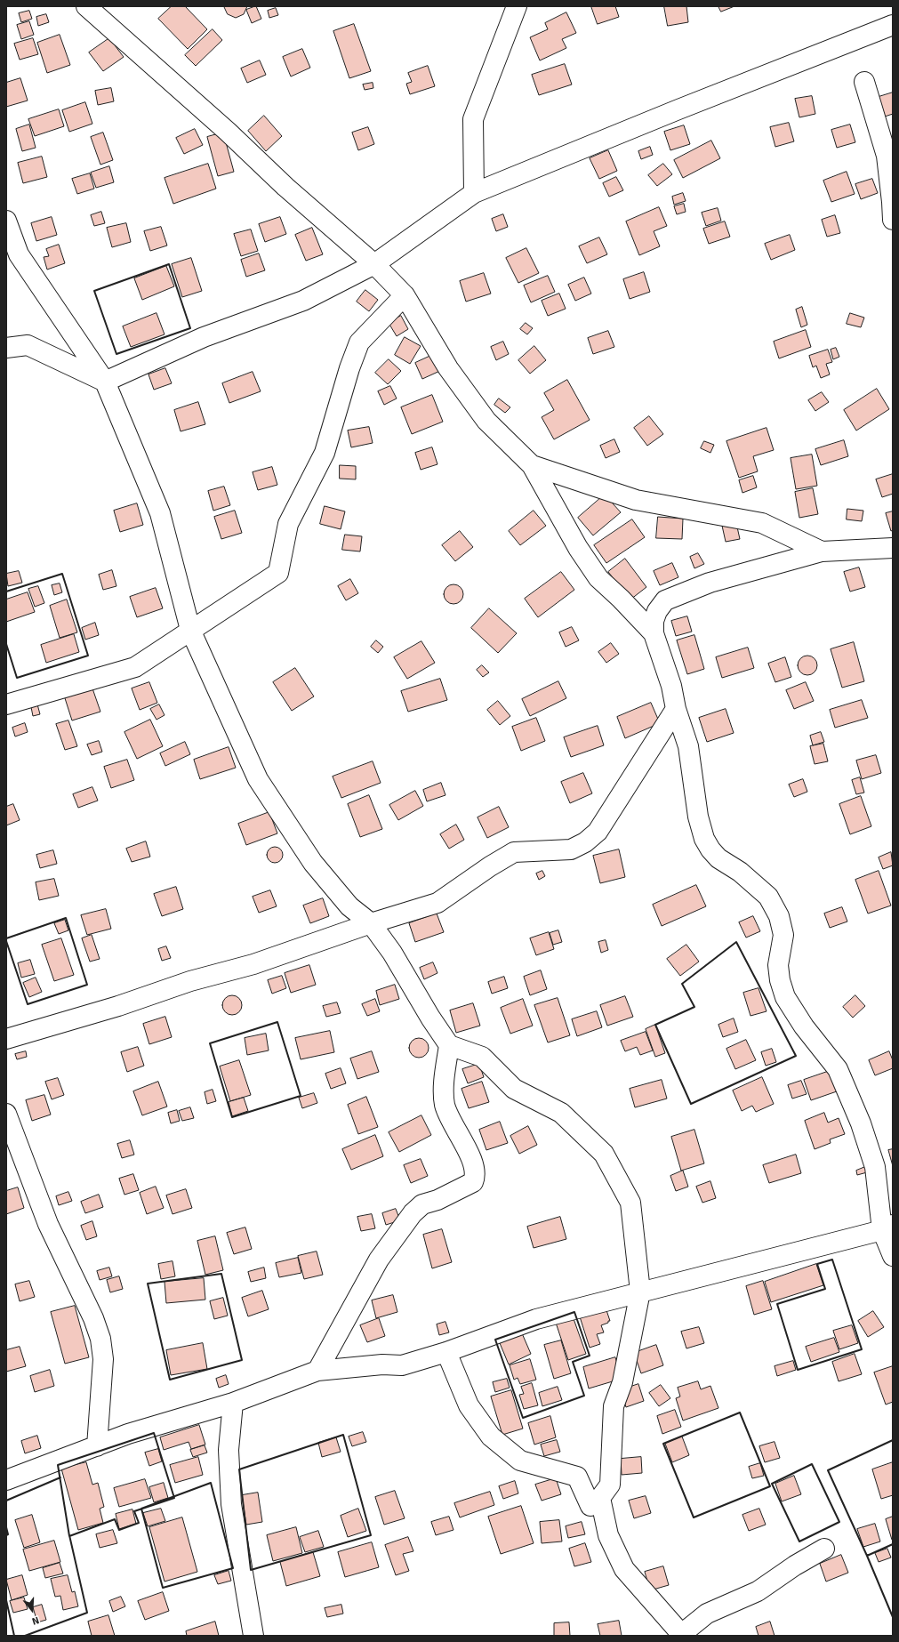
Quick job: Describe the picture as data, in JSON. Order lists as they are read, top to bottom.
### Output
{
  "north": "bottom"
}
